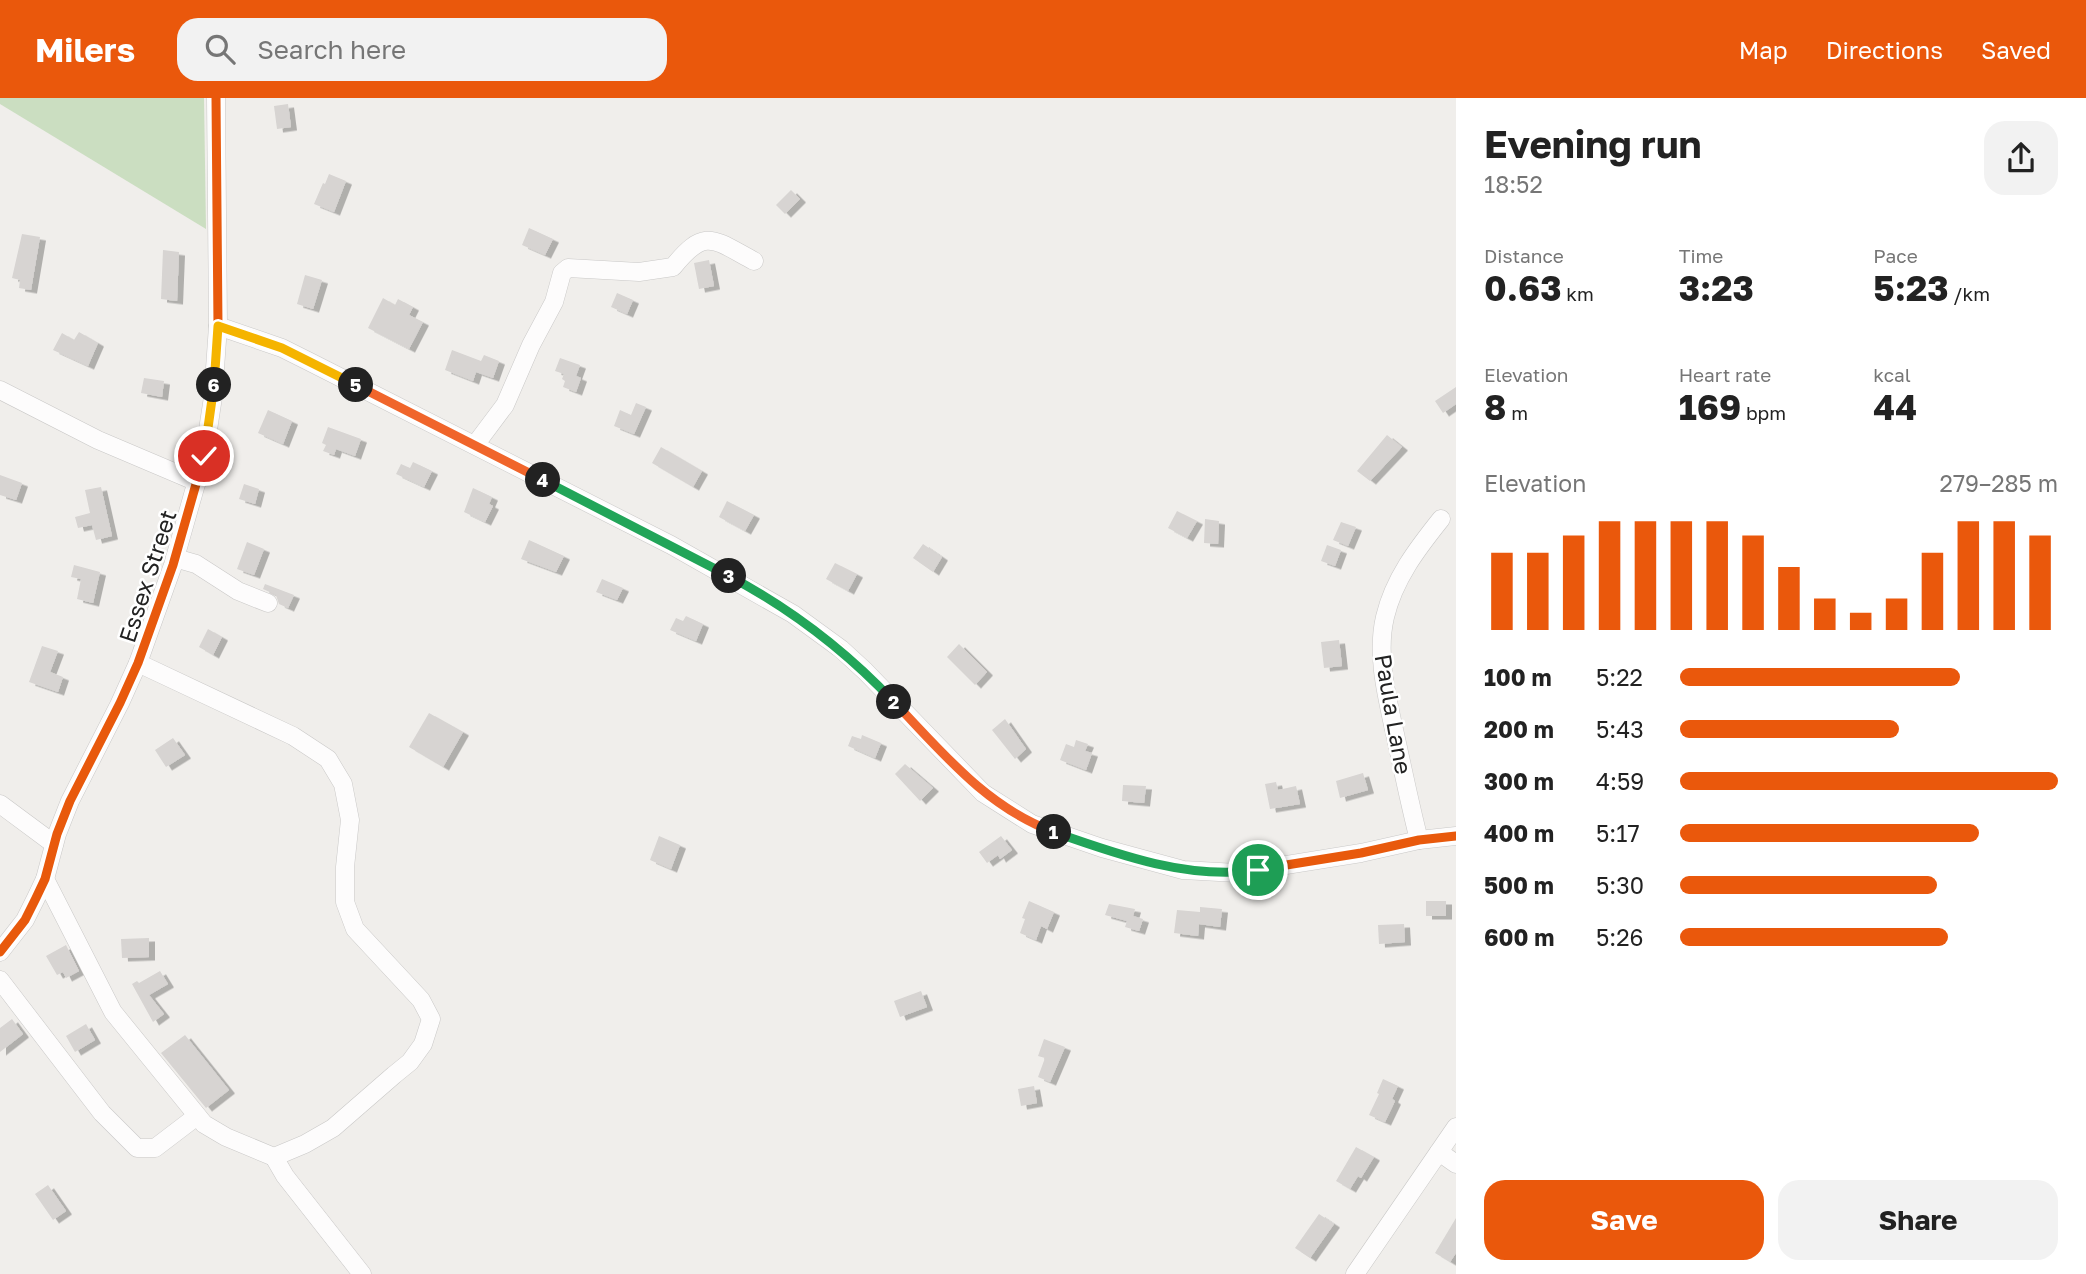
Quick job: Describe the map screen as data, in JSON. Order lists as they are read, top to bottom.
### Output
{
  "streets": {
    "street": ["Essex Street", "Paula Lane"]
  },
  "page": {
    "header": "Milers",
    "search": "Search here",
    "nav": ["Map", "Directions", "Saved"],
    "heading": ["Evening run", "18:52"],
    "stats": [
      ["Distance", "0.63 km"],
      ["Time", "3:23"],
      ["Pace", "5:23 /km"],
      ["Elevation", "8 m"],
      ["Heart rate", "169 bpm"],
      ["kcal", "44"]
    ],
    "pins": [
      "5",
      "6",
      "4",
      "3",
      "2",
      "1"
    ],
    "chart": ["Elevation", "279–285 m"],
    "list": [
      {
        "name": "100 m",
        "note": "5:22"
      },
      {
        "name": "200 m",
        "note": "5:43"
      },
      {
        "name": "300 m",
        "note": "4:59"
      },
      {
        "name": "400 m",
        "note": "5:17"
      },
      {
        "name": "500 m",
        "note": "5:30"
      },
      {
        "name": "600 m",
        "note": "5:26"
      }
    ],
    "buttons": ["Save", "Share"]
  }
}
